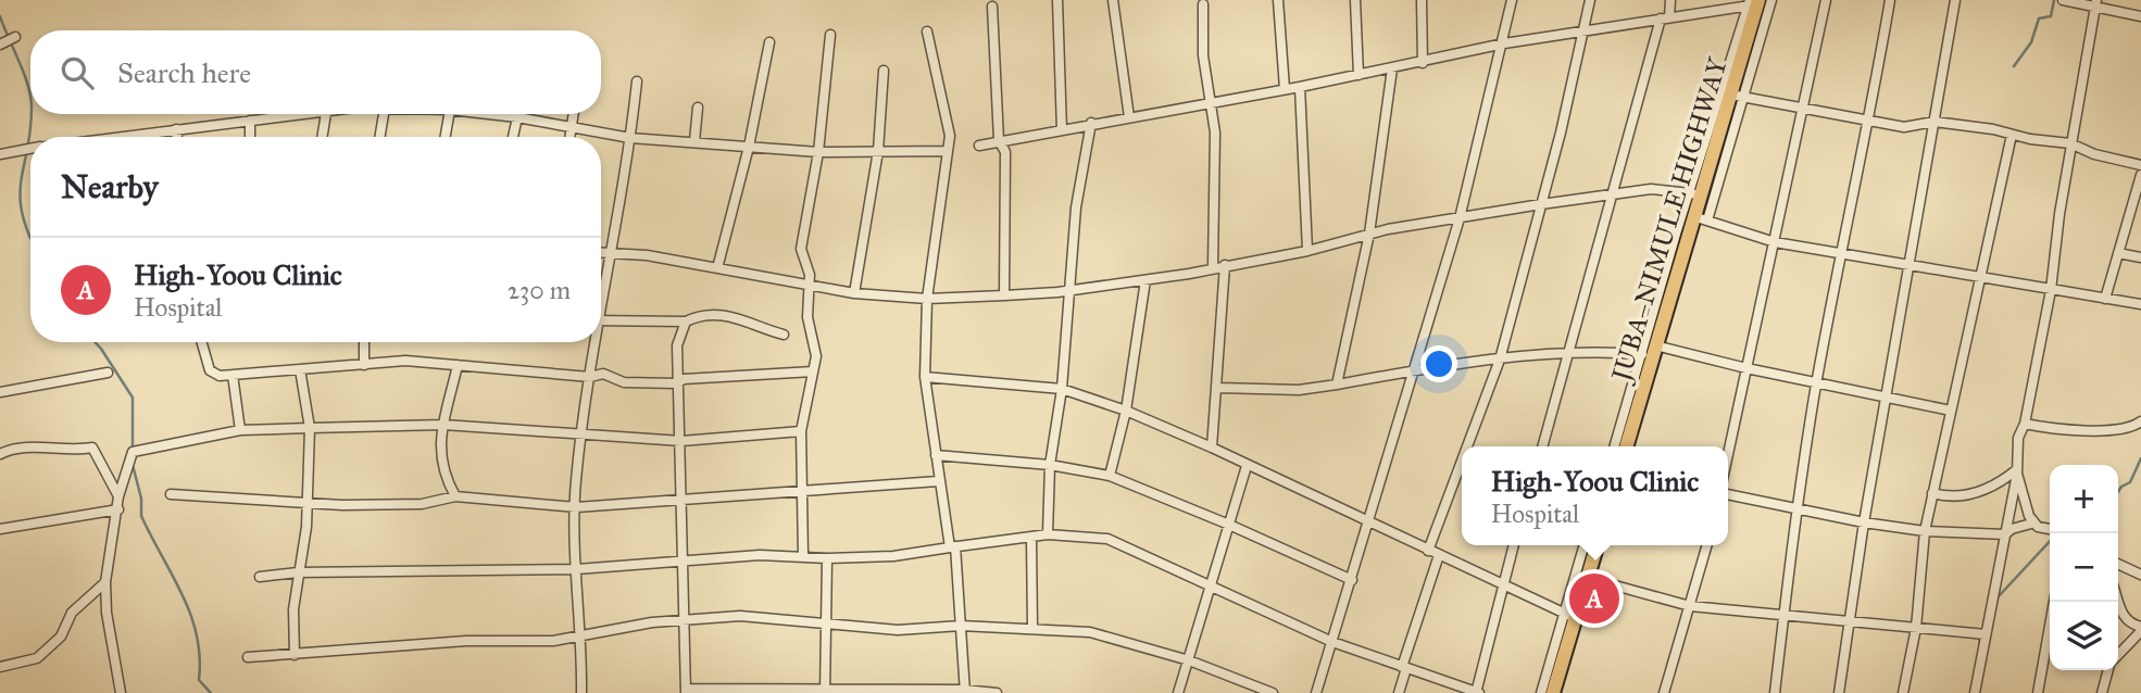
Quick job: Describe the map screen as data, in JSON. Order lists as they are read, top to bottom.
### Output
{
  "streets": {
    "main road": ["JUBA–NIMULE HIGHWAY"]
  },
  "page": {
    "search": "Search here",
    "heading": "Nearby",
    "list": [
      {
        "mark": "A",
        "name": "High-Yoou Clinic",
        "note": "Hospital",
        "value": "230 m"
      }
    ],
    "popup": ["High-Yoou Clinic", "Hospital"],
    "map_buttons": ["+", "−"],
    "pins": "A"
  }
}
